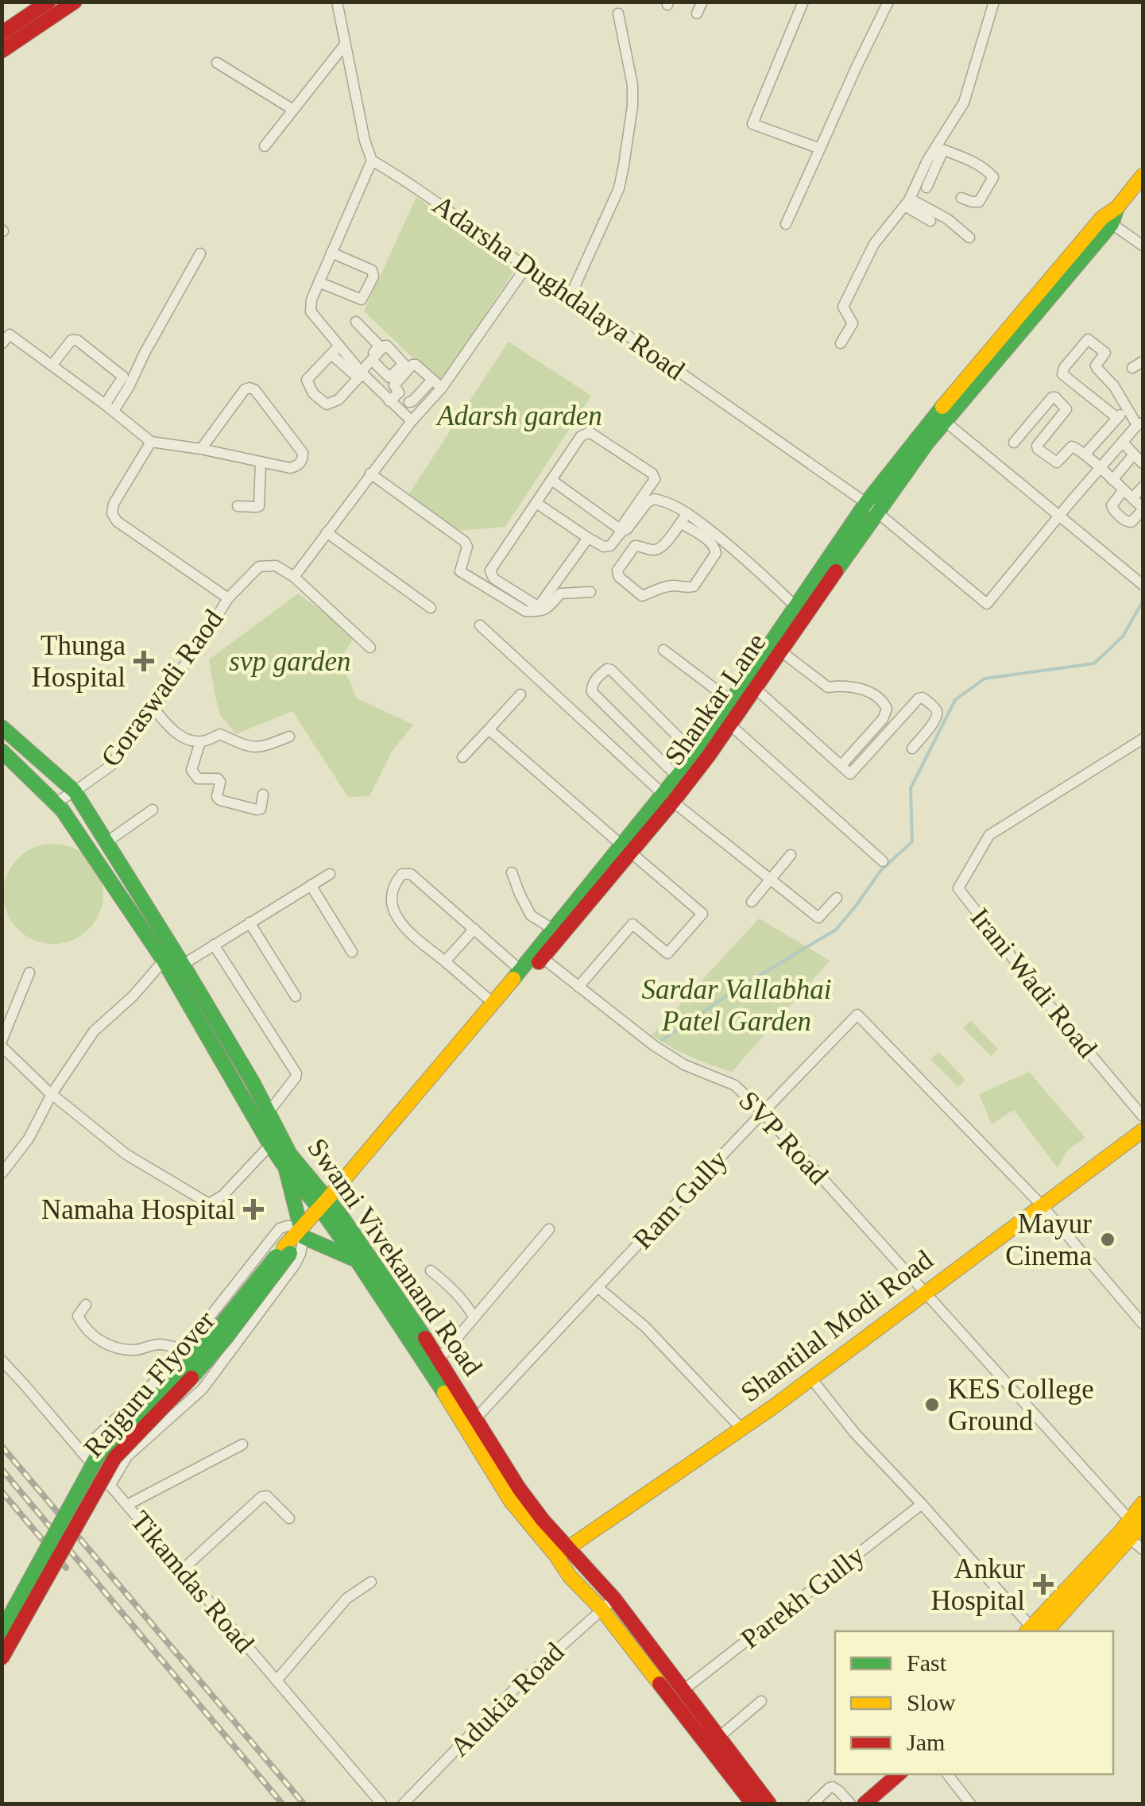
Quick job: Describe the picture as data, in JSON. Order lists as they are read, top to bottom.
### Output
{
  "streets": {
    "main road": [
      "Shankar Lane",
      "Swami Vivekanand Road",
      "Shantilal Modi Road",
      "Rajguru Flyover"
    ],
    "street": [
      "Adarsha Dughdalaya Road",
      "Goraswadi Raod",
      "Irani Wadi Road",
      "SVP Road",
      "Ram Gully",
      "Tikamdas Road",
      "Parekh Gully",
      "Adukia Road"
    ]
  },
  "crossings": [
    ["Adarsha Dughdalaya Road", "Shankar Lane"],
    ["Goraswadi Raod", "Swami Vivekanand Road"],
    ["Shankar Lane", "SVP Road"],
    ["Shankar Lane", "Swami Vivekanand Road"],
    ["Shankar Lane", "Rajguru Flyover"],
    ["SVP Road", "Ram Gully"],
    ["SVP Road", "Shantilal Modi Road"],
    ["Ram Gully", "Swami Vivekanand Road"],
    ["Ram Gully", "Shantilal Modi Road"],
    ["Swami Vivekanand Road", "Shantilal Modi Road"],
    ["Swami Vivekanand Road", "Rajguru Flyover"],
    ["Swami Vivekanand Road", "Parekh Gully"],
    ["Swami Vivekanand Road", "Adukia Road"]
  ],
  "parks": ["Adarsh garden", "svp garden", "Sardar Vallabhai Patel Garden"],
  "places": {
    "health": ["Thunga Hospital", "Namaha Hospital", "Ankur Hospital"],
    "other": ["Mayur Cinema", "KES College Ground"]
  },
  "legend": ["Fast", "Slow", "Jam"]
}
